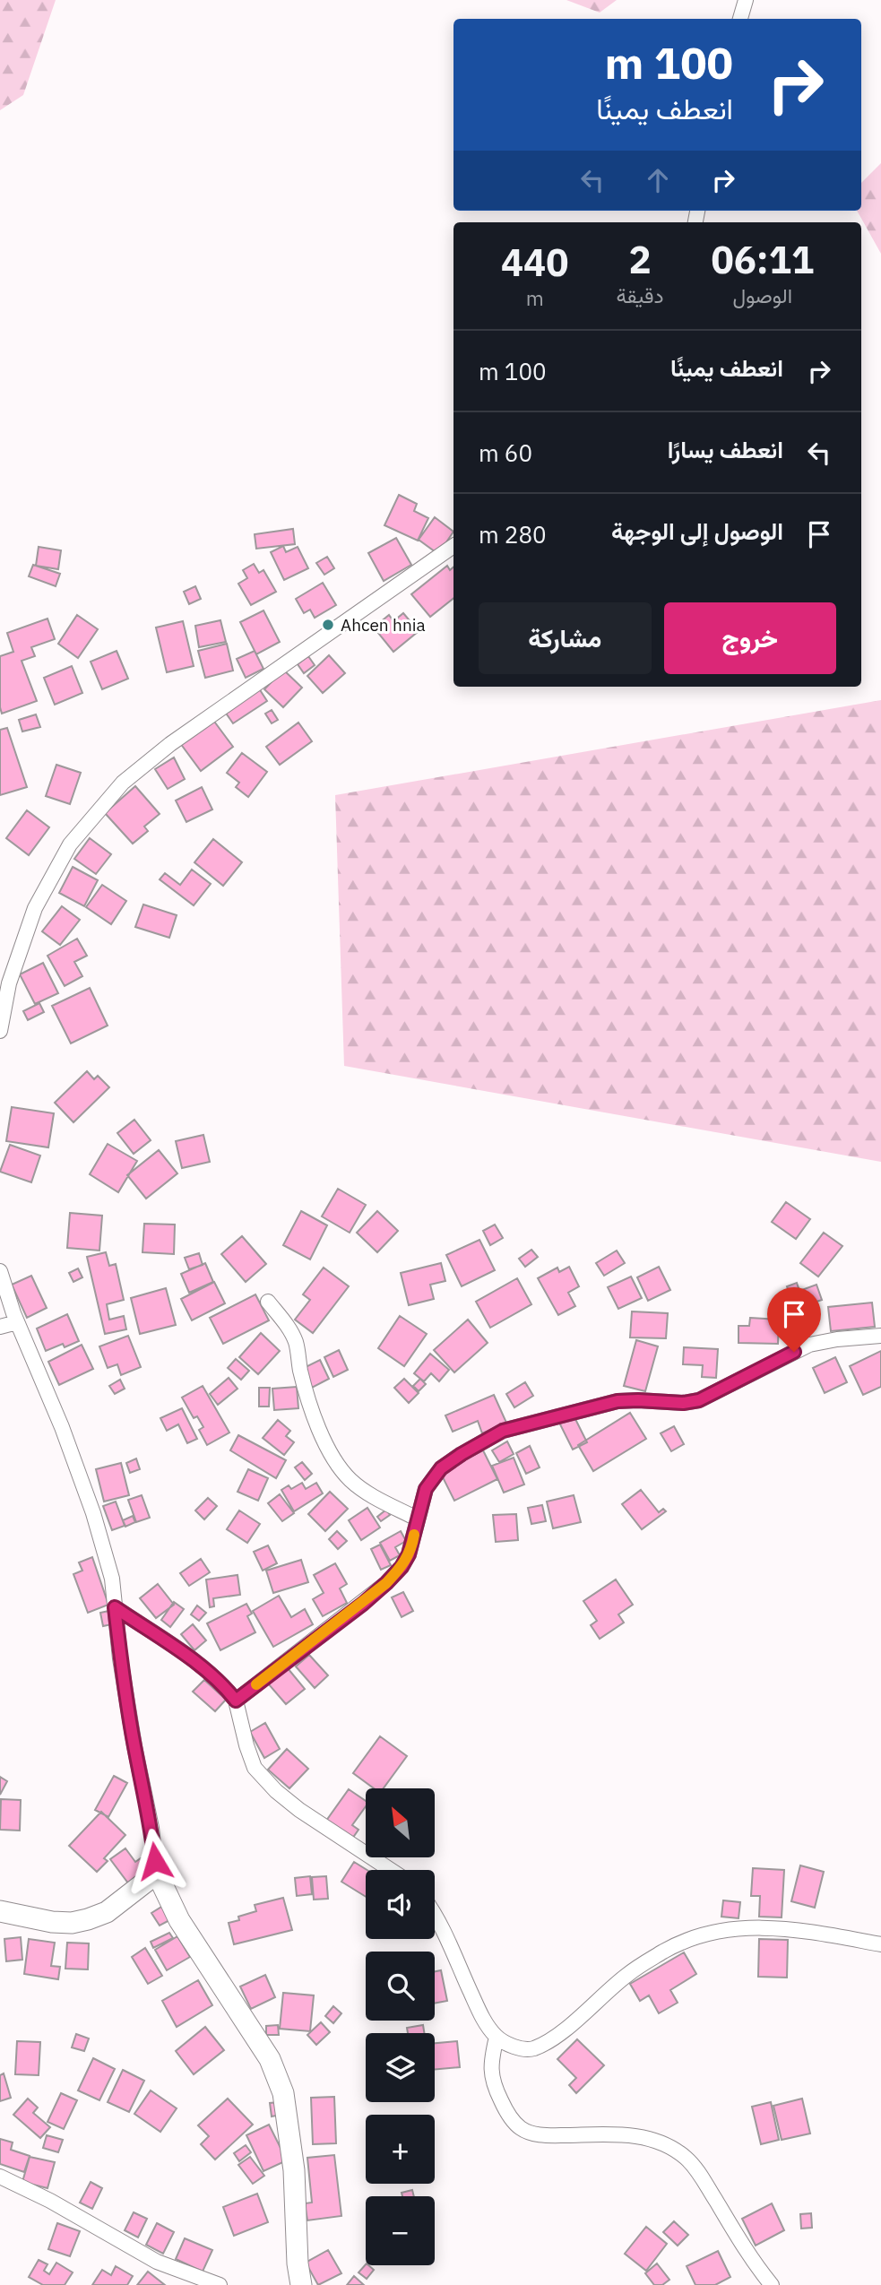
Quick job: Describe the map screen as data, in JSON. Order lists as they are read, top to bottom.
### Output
{
  "places": ["Ahcen hnia"],
  "north": "top left",
  "page": {
    "turn": ["100 m", "انعطف يمينًا"],
    "eta": [
      "06:11",
      "الوصول",
      "2",
      "دقيقة",
      "440",
      "m"
    ],
    "list": [
      {
        "name": "انعطف يمينًا",
        "value": "100 m"
      },
      {
        "name": "انعطف يسارًا",
        "value": "60 m"
      },
      {
        "name": "الوصول إلى الوجهة",
        "value": "280 m"
      }
    ],
    "buttons": ["خروج", "مشاركة"],
    "map_buttons": ["+", "−"]
  }
}
